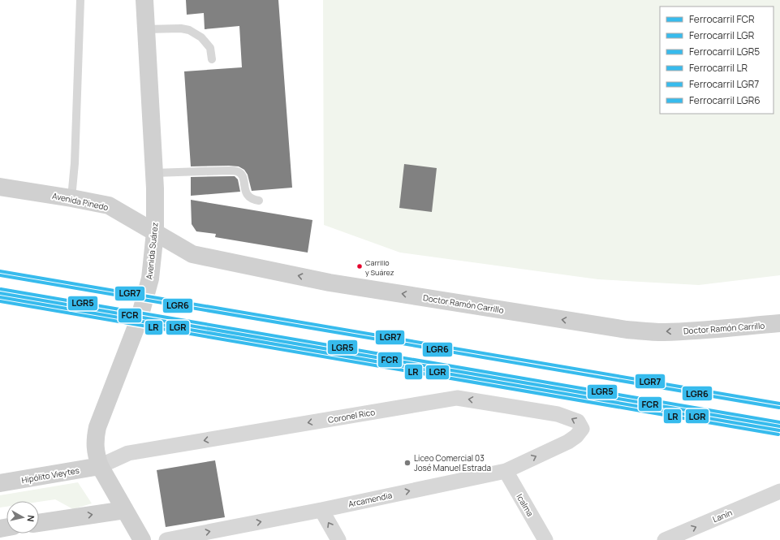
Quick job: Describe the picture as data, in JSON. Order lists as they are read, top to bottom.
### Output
{
  "streets": {
    "main road": [
      "Avenida Pinedo",
      "Avenida Suárez",
      "Doctor Ramón Carrillo",
      "Hipólito Vieytes"
    ],
    "street": [
      "Coronel Rico",
      "Arcamendia",
      "Icalma",
      "Lanín"
    ]
  },
  "crossings": [
    ["Avenida Pinedo", "Avenida Suárez"],
    ["Avenida Pinedo", "Doctor Ramón Carrillo"],
    ["Avenida Suárez", "Doctor Ramón Carrillo"],
    ["Avenida Suárez", "Coronel Rico"],
    ["Avenida Suárez", "Hipólito Vieytes"],
    ["Coronel Rico", "Hipólito Vieytes"],
    ["Coronel Rico", "Arcamendia"],
    ["Arcamendia", "Icalma"]
  ],
  "one_way": [
    "Doctor Ramón Carrillo",
    "Coronel Rico",
    "Arcamendia",
    "Lanín"
  ],
  "places": ["Carrillo y Suárez", "Liceo Comercial 03 José Manuel Estrada"],
  "lines": [
    "rail line LGR7",
    "rail line LGR6",
    "rail line LGR5",
    "rail line FCR",
    "rail line LGR",
    "rail line LR"
  ],
  "legend": [
    "Ferrocarril FCR",
    "Ferrocarril LGR",
    "Ferrocarril LGR5",
    "Ferrocarril LR",
    "Ferrocarril LGR7",
    "Ferrocarril LGR6"
  ],
  "north": "right"
}
